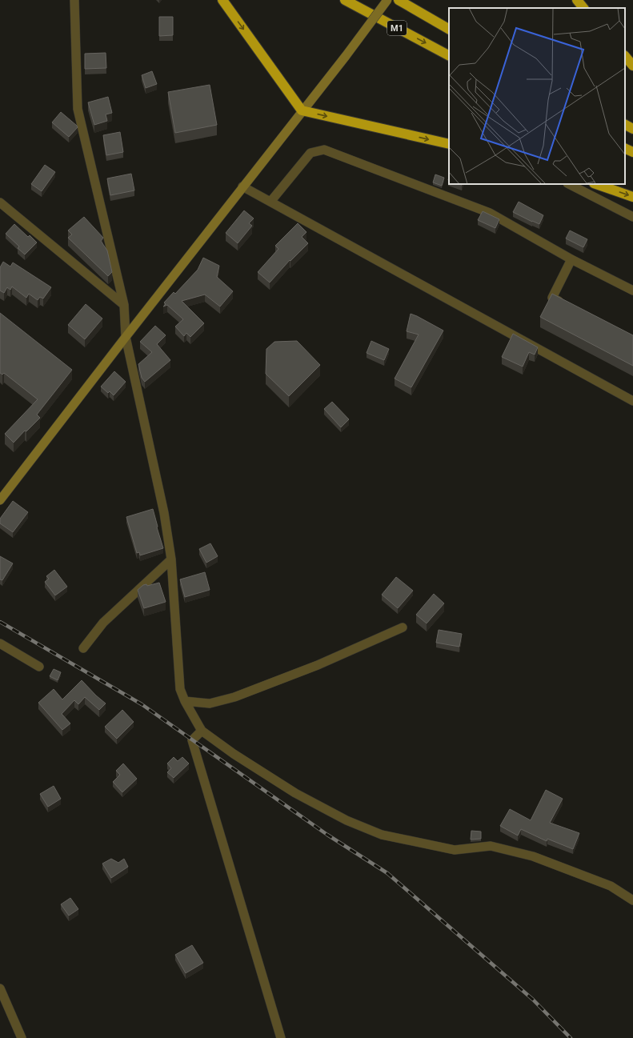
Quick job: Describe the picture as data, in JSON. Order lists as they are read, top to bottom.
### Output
{
  "streets": {
    "highway": ["M1"]
  }
}
